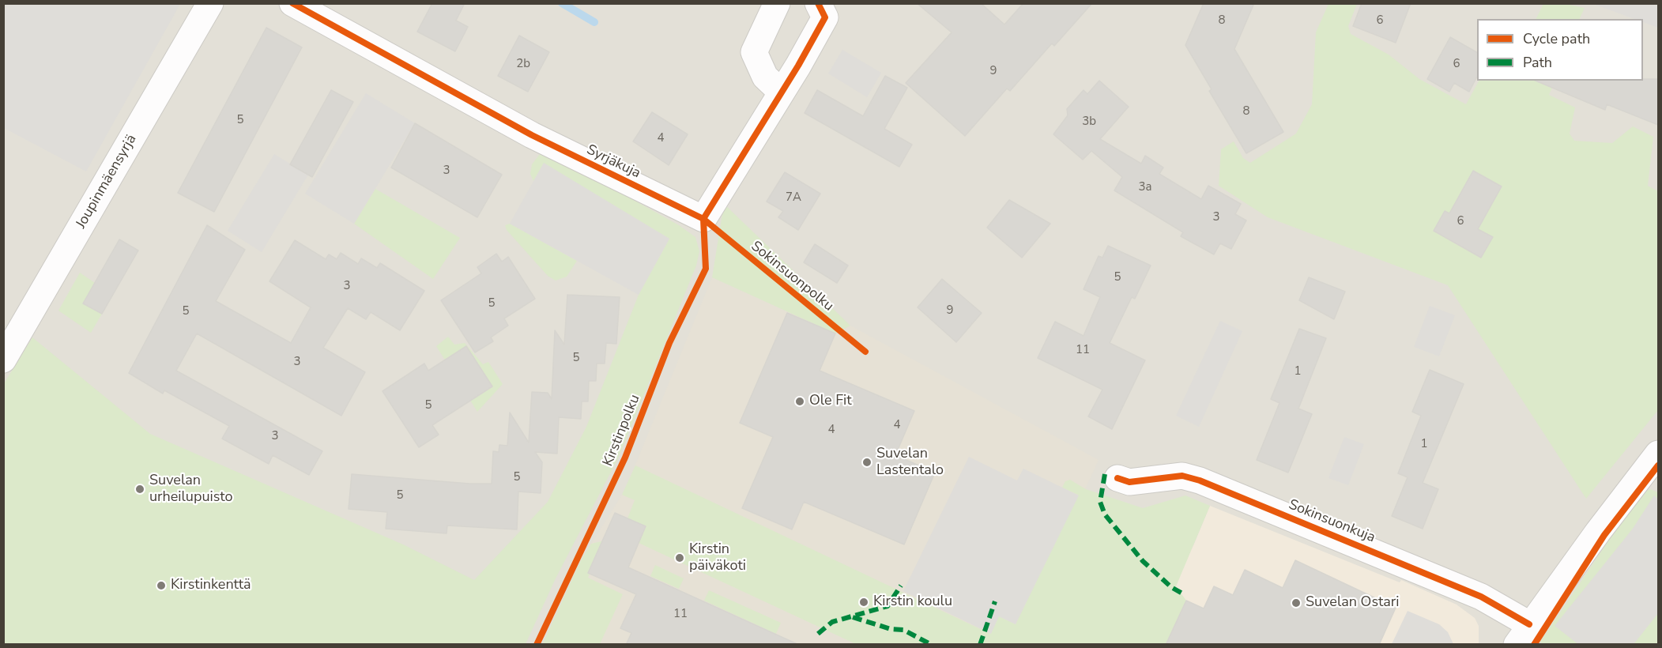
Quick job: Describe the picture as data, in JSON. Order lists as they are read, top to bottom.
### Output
{
  "streets": {
    "street": ["Syrjäkuja", "Joupinmäensyrjä", "Sokinsuonkuja"],
    "cycle path": ["Sokinsuonpolku", "Kirstinpolku"]
  },
  "places": [
    "Ole Fit",
    "Suvelan Lastentalo",
    "Suvelan urheilupuisto",
    "Kirstin päiväkoti",
    "Kirstinkenttä",
    "Kirstin koulu",
    "Suvelan Ostari"
  ],
  "house_numbers": [
    "8",
    "6",
    "2b",
    "6",
    "9",
    "8",
    "5",
    "3b",
    "4",
    "3",
    "3a",
    "7A",
    "3",
    "6",
    "5",
    "3",
    "5",
    "9",
    "5",
    "11",
    "5",
    "3",
    "1",
    "5",
    "4",
    "4",
    "3",
    "1",
    "5",
    "5",
    "11"
  ],
  "legend": ["Cycle path", "Path"]
}
